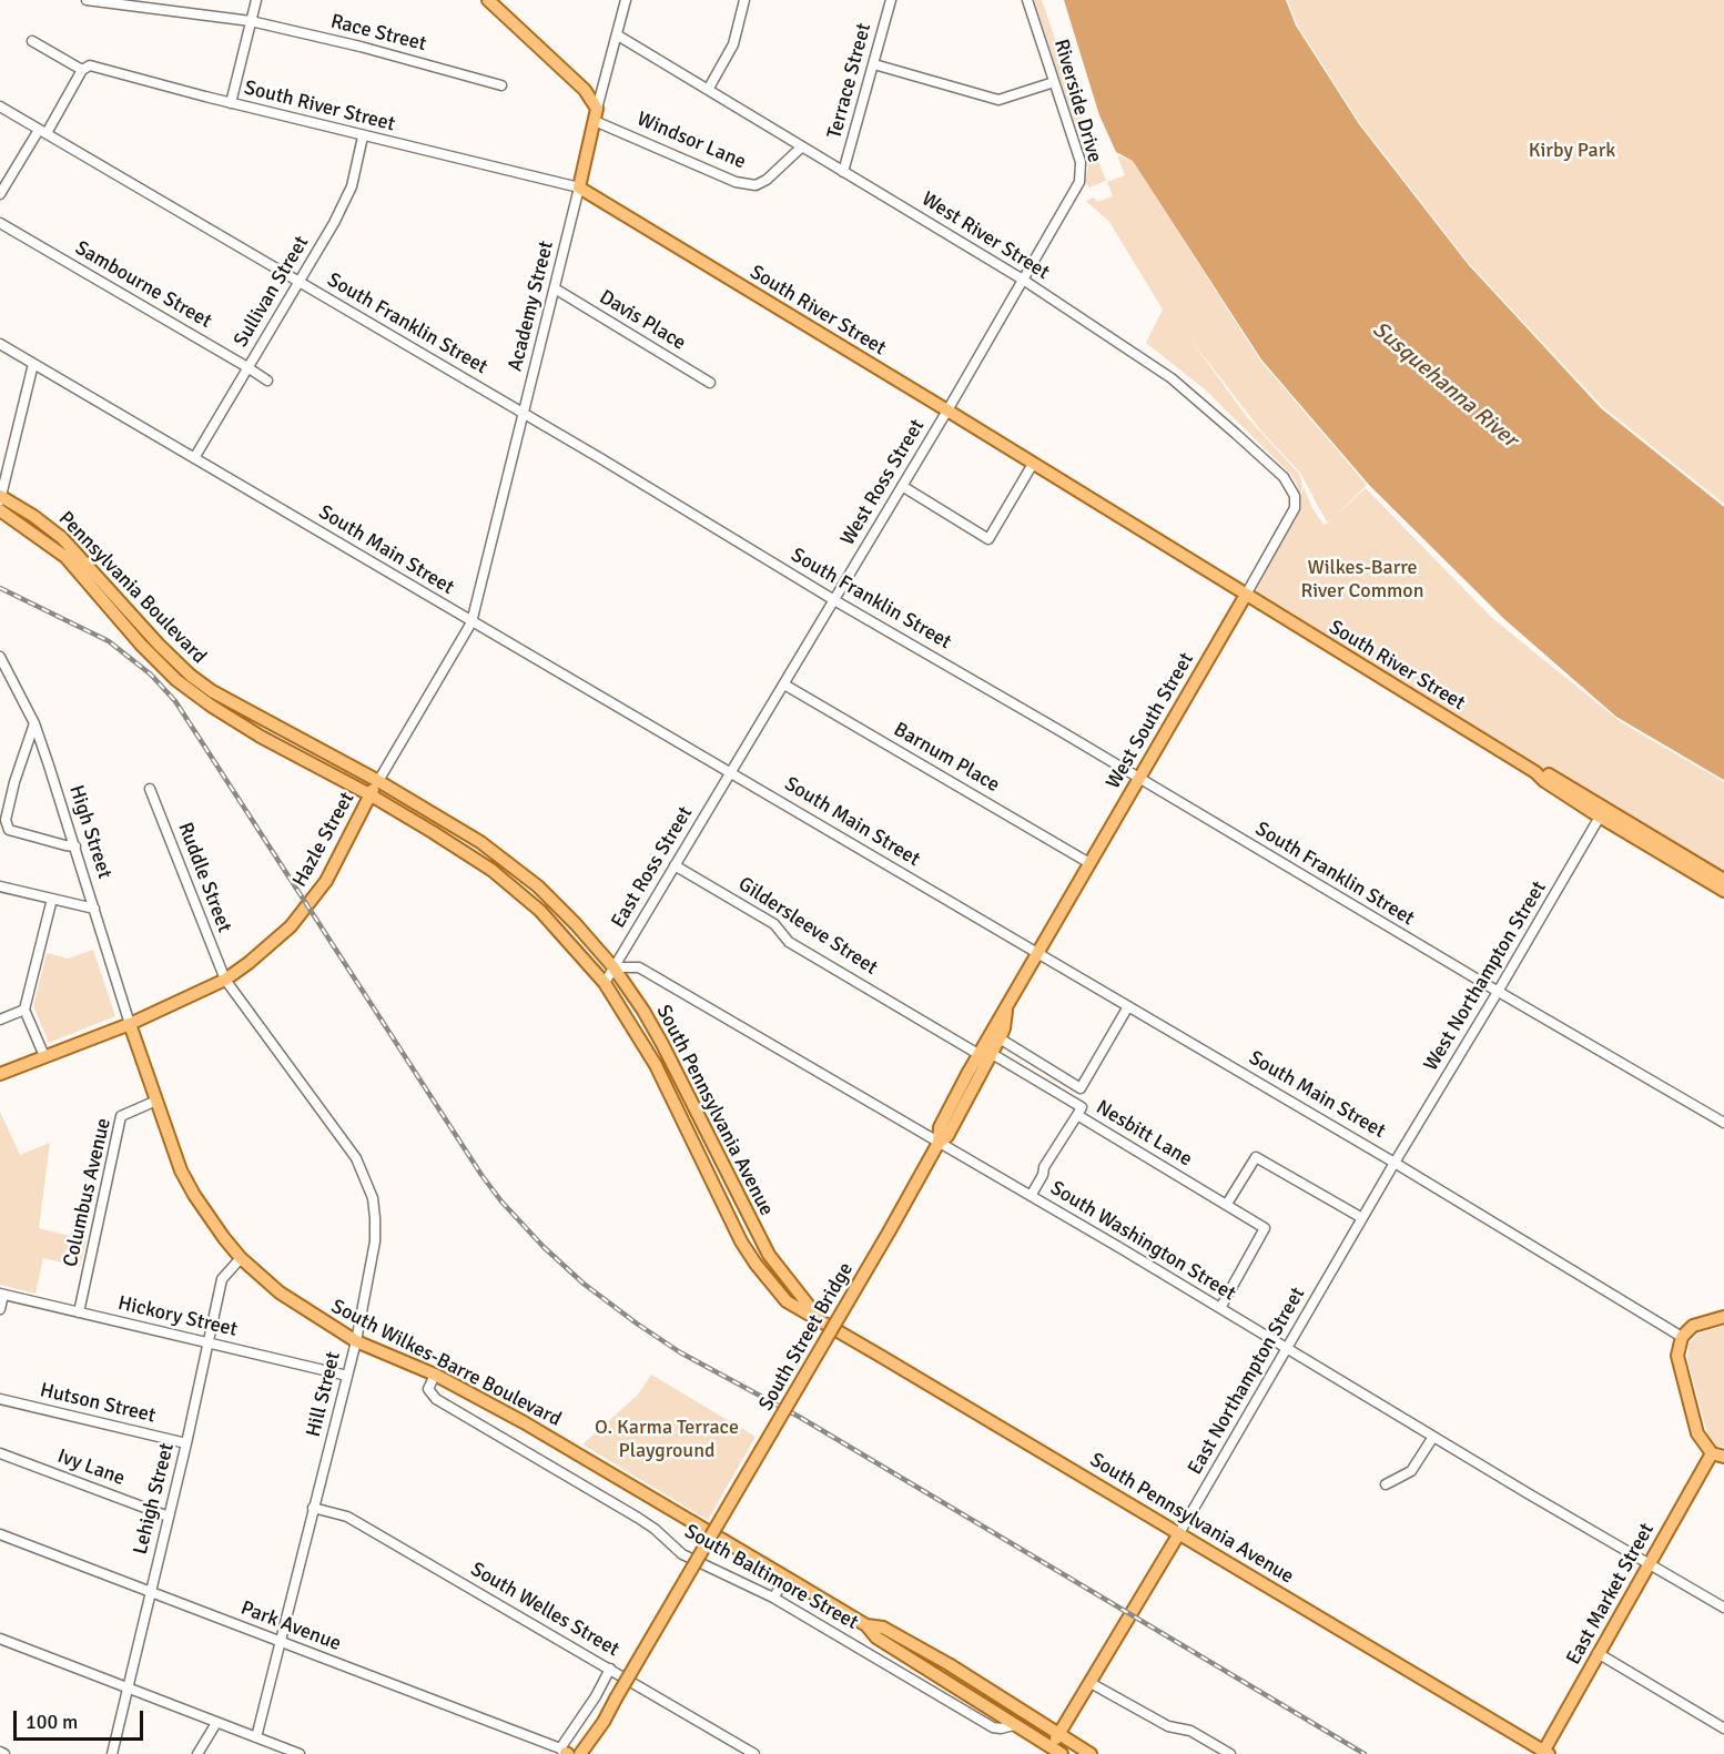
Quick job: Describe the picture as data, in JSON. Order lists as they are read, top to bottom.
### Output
{
  "streets": {
    "main road": [
      "South River Street",
      "Academy Street",
      "Pennsylvania Boulevard",
      "West South Street",
      "Hazle Street",
      "South Pennsylvania Avenue",
      "South Street Bridge",
      "South Wilkes-Barre Boulevard",
      "East Northampton Street",
      "East Market Street"
    ],
    "street": [
      "Race Street",
      "Terrace Street",
      "Riverside Drive",
      "Windsor Lane",
      "West River Street",
      "Sambourne Street",
      "Sullivan Street",
      "Davis Place",
      "South Franklin Street",
      "West Ross Street",
      "South Main Street",
      "Barnum Place",
      "High Street",
      "East Ross Street",
      "Ruddle Street",
      "Gildersleeve Street",
      "West Northampton Street",
      "Nesbitt Lane",
      "Columbus Avenue",
      "South Washington Street",
      "Hickory Street",
      "Hill Street",
      "Hutson Street",
      "Ivy Lane",
      "Lehigh Street",
      "South Baltimore Street",
      "South Welles Street",
      "Park Avenue"
    ]
  },
  "crossings": [
    ["Terrace Street", "West River Street"],
    ["Riverside Drive", "West River Street"],
    ["Riverside Drive", "West Ross Street"],
    ["South River Street", "Sullivan Street"],
    ["South River Street", "Academy Street"],
    ["South River Street", "West Ross Street"],
    ["South River Street", "West South Street"],
    ["South River Street", "West Northampton Street"],
    ["Windsor Lane", "West River Street"],
    ["Windsor Lane", "Academy Street"],
    ["West River Street", "Academy Street"],
    ["West River Street", "West Ross Street"],
    ["West River Street", "West South Street"],
    ["Sambourne Street", "Sullivan Street"],
    ["Sullivan Street", "South Franklin Street"],
    ["Sullivan Street", "South Main Street"],
    ["Academy Street", "Davis Place"],
    ["Academy Street", "South Franklin Street"],
    ["Academy Street", "South Main Street"],
    ["Academy Street", "Hazle Street"],
    ["South Franklin Street", "West Ross Street"],
    ["South Franklin Street", "West South Street"],
    ["South Franklin Street", "West Northampton Street"],
    ["West Ross Street", "South Main Street"],
    ["West Ross Street", "Barnum Place"],
    ["West Ross Street", "East Ross Street"],
    ["South Main Street", "West South Street"],
    ["South Main Street", "Hazle Street"],
    ["South Main Street", "East Ross Street"],
    ["South Main Street", "West Northampton Street"],
    ["South Main Street", "East Northampton Street"],
    ["Pennsylvania Boulevard", "Hazle Street"],
    ["Pennsylvania Boulevard", "South Pennsylvania Avenue"],
    ["West South Street", "Barnum Place"],
    ["High Street", "Hazle Street"],
    ["High Street", "South Wilkes-Barre Boulevard"],
    ["Hazle Street", "Ruddle Street"],
    ["Hazle Street", "South Pennsylvania Avenue"],
    ["Hazle Street", "South Wilkes-Barre Boulevard"],
    ["Hazle Street", "Hill Street"],
    ["East Ross Street", "Gildersleeve Street"],
    ["East Ross Street", "South Pennsylvania Avenue"],
    ["East Ross Street", "South Washington Street"],
    ["Ruddle Street", "Hill Street"],
    ["Gildersleeve Street", "Nesbitt Lane"],
    ["Gildersleeve Street", "South Street Bridge"],
    ["West Northampton Street", "East Northampton Street"],
    ["South Pennsylvania Avenue", "South Washington Street"],
    ["South Pennsylvania Avenue", "East Northampton Street"],
    ["South Pennsylvania Avenue", "East Market Street"],
    ["Nesbitt Lane", "South Washington Street"],
    ["Nesbitt Lane", "South Street Bridge"],
    ["Columbus Avenue", "Hickory Street"],
    ["Columbus Avenue", "South Wilkes-Barre Boulevard"],
    ["South Washington Street", "South Street Bridge"],
    ["South Washington Street", "East Northampton Street"],
    ["South Washington Street", "East Market Street"],
    ["Hickory Street", "Hill Street"],
    ["Hickory Street", "Lehigh Street"],
    ["South Wilkes-Barre Boulevard", "East Northampton Street"],
    ["South Wilkes-Barre Boulevard", "Hill Street"],
    ["South Wilkes-Barre Boulevard", "Lehigh Street"],
    ["South Wilkes-Barre Boulevard", "South Baltimore Street"],
    ["Hill Street", "South Welles Street"],
    ["Hill Street", "Park Avenue"],
    ["Hutson Street", "Lehigh Street"],
    ["Ivy Lane", "Lehigh Street"],
    ["Lehigh Street", "Park Avenue"]
  ],
  "water": ["Susquehanna River"],
  "parks": ["Kirby Park", "Wilkes-Barre River Common", "O. Karma Terrace Playground"],
  "scale_bar": "100 m"
}
